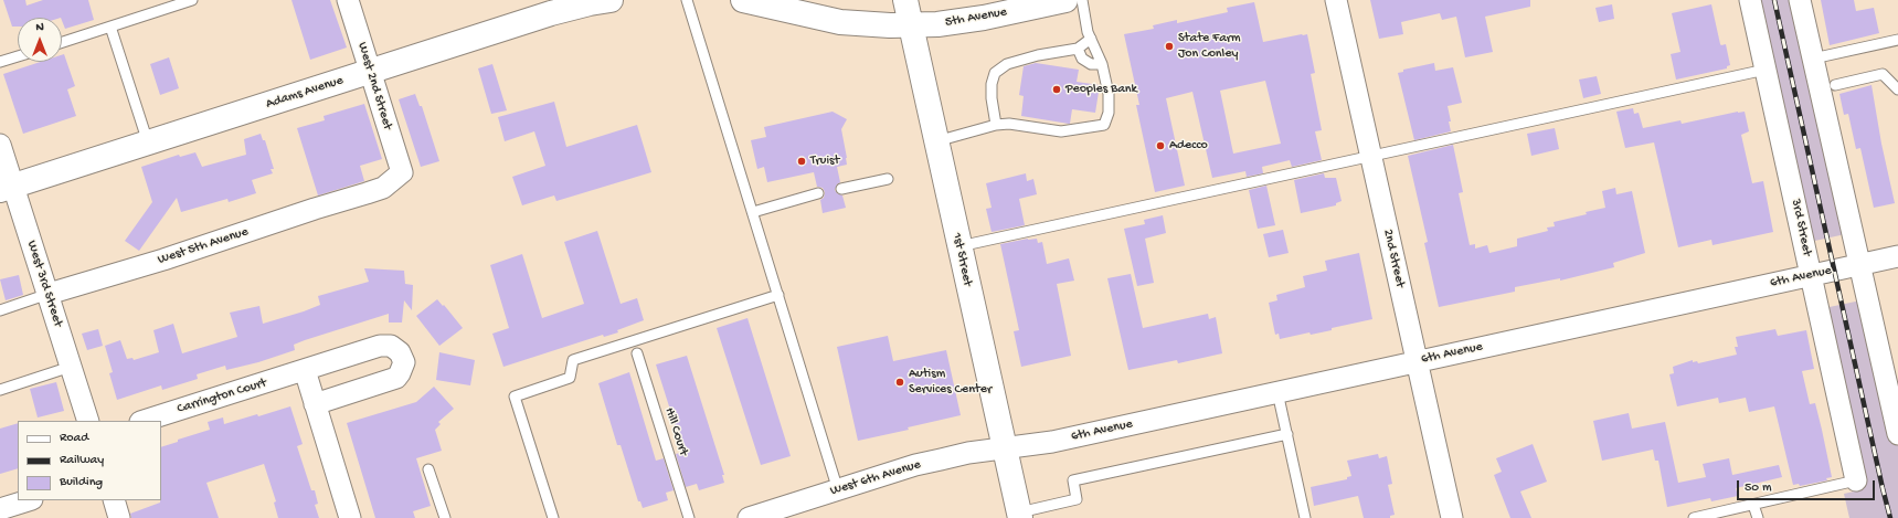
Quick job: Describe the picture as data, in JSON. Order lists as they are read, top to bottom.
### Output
{
  "streets": {
    "main road": ["5th Avenue", "Adams Avenue", "1st Street"],
    "street": [
      "West 2nd Street",
      "3rd Street",
      "West 5th Avenue",
      "2nd Street",
      "6th Avenue",
      "West 3rd Street",
      "Carrington Court",
      "West 6th Avenue"
    ],
    "lane": ["Hill Court"]
  },
  "crossings": [
    ["5th Avenue", "1st Street"],
    ["West 2nd Street", "Adams Avenue"],
    ["West 2nd Street", "West 5th Avenue"],
    ["Adams Avenue", "West 3rd Street"],
    ["3rd Street", "6th Avenue"],
    ["West 5th Avenue", "West 3rd Street"],
    ["2nd Street", "6th Avenue"],
    ["1st Street", "6th Avenue"],
    ["1st Street", "West 6th Avenue"],
    ["6th Avenue", "West 6th Avenue"]
  ],
  "places": [
    "State Farm Jon Conley",
    "Peoples Bank",
    "Adecco",
    "Truist",
    "Autism Services Center"
  ],
  "legend": ["Road", "Railway", "Building"],
  "scale_bar": "50 m",
  "north": "top"
}
